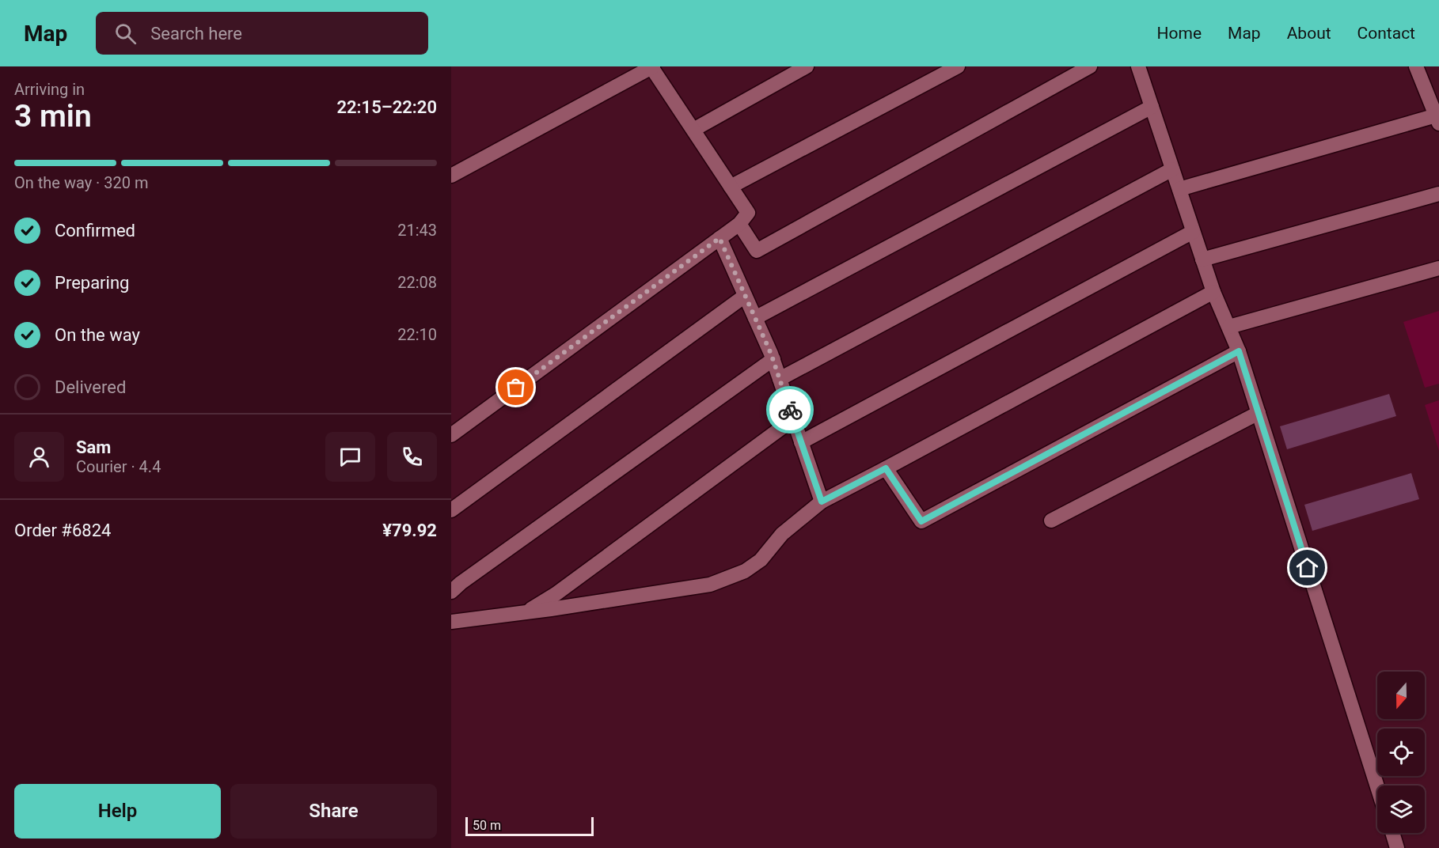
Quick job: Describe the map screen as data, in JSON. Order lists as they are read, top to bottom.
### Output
{
  "scale_bar": "50 m",
  "north": "bottom",
  "page": {
    "header": "Map",
    "search": "Search here",
    "nav": [
      "Home",
      "Map",
      "About",
      "Contact"
    ],
    "heading": ["3 min", "Arriving in", "22:15–22:20"],
    "panel": [
      "Sam",
      "Courier · 4.4",
      "Order #6824",
      "¥79.92"
    ],
    "bar": "On the way · 320 m",
    "list": [
      ["Confirmed", "21:43"],
      ["Preparing", "22:08"],
      ["On the way", "22:10"],
      "Delivered"
    ],
    "buttons": ["Help", "Share"],
    "scale": "50 m"
  }
}
